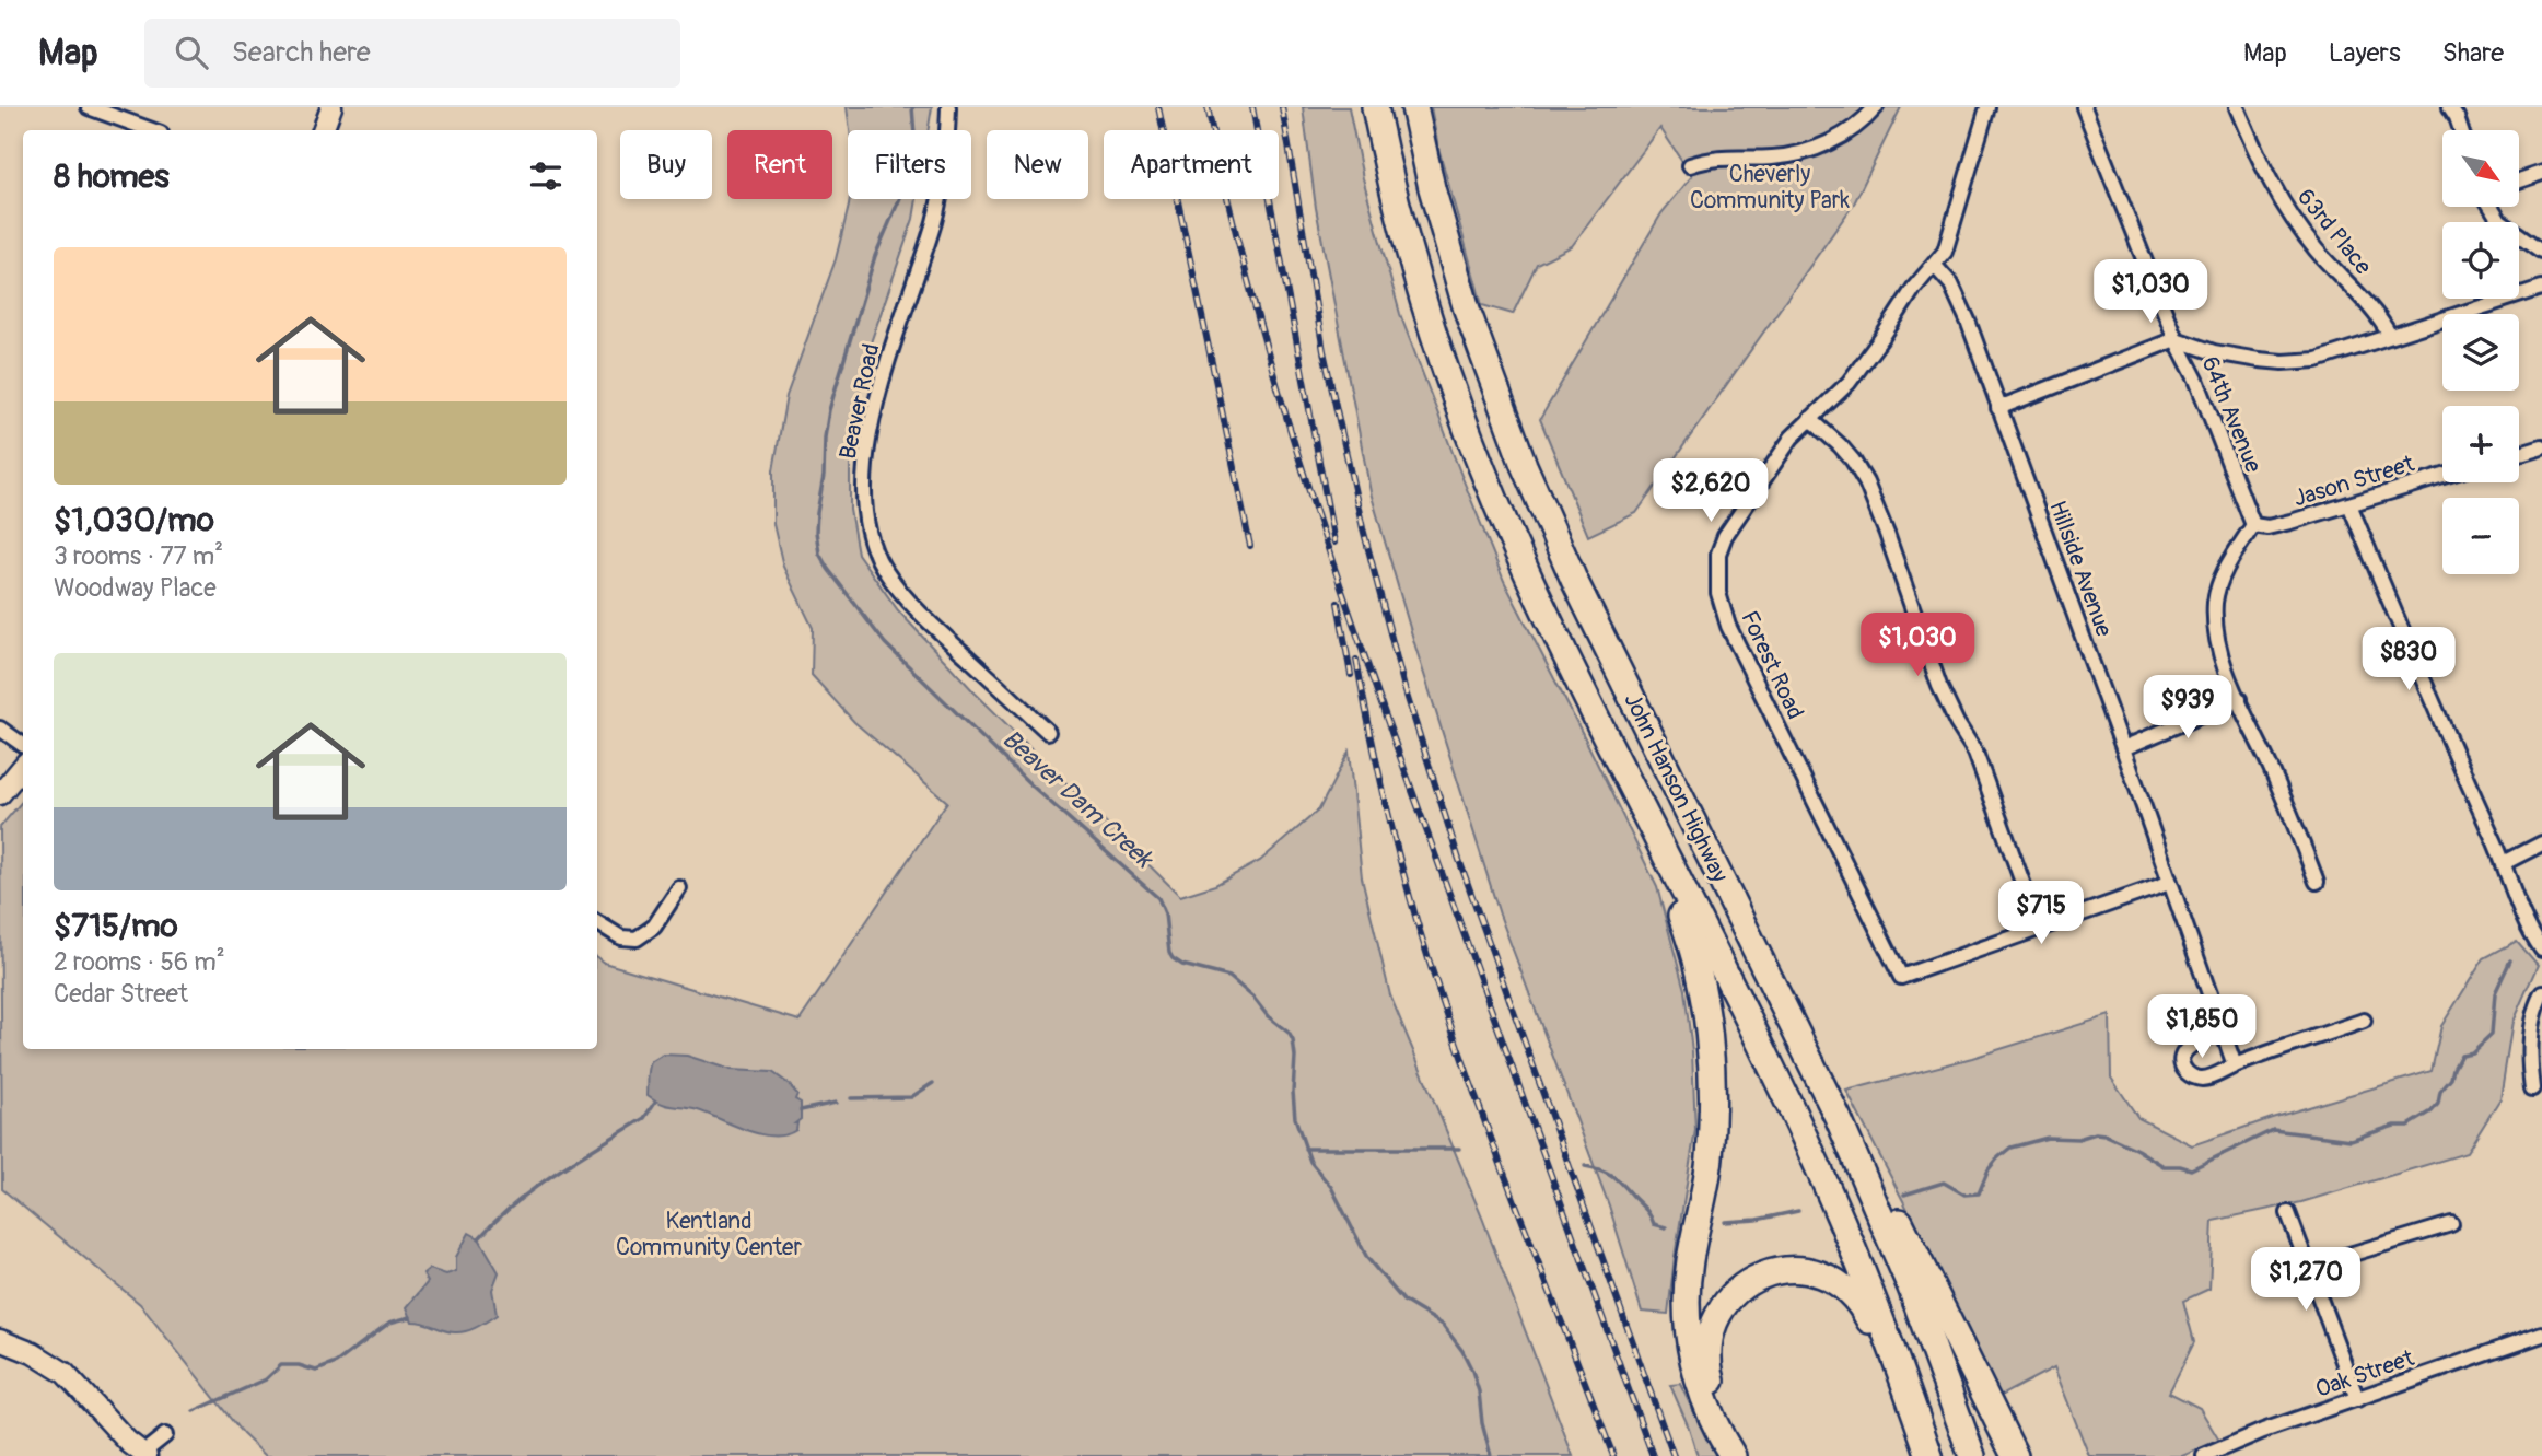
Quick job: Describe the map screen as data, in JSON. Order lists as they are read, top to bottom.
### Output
{
  "streets": {
    "highway": ["John Hanson Highway"],
    "street": [
      "63rd Place",
      "Beaver Road",
      "64th Avenue",
      "Jason Street",
      "Hillside Avenue",
      "Forest Road",
      "Oak Street"
    ]
  },
  "crossings": [
    ["64th Avenue", "Jason Street"],
    ["Hillside Avenue", "Forest Road"]
  ],
  "water": ["Beaver Dam Creek"],
  "parks": ["Cheverly Community Park", "Kentland Community Center"],
  "north": "bottom right",
  "page": {
    "header": "Map",
    "search": "Search here",
    "nav": ["Map", "Layers", "Share"],
    "map_buttons": ["+", "−"],
    "chip": [
      "Buy",
      "Rent",
      "Filters",
      "New",
      "Apartment"
    ],
    "heading": "8 homes",
    "list": [
      {
        "name": "$1,030/mo",
        "note": "3 rooms · 77 m² · Woodway Place"
      },
      {
        "name": "$715/mo",
        "note": "2 rooms · 56 m² · Cedar Street"
      }
    ],
    "price": [
      "$1,030",
      "$2,620",
      "$1,030",
      "$830",
      "$939",
      "$715",
      "$1,850",
      "$1,270"
    ]
  }
}
